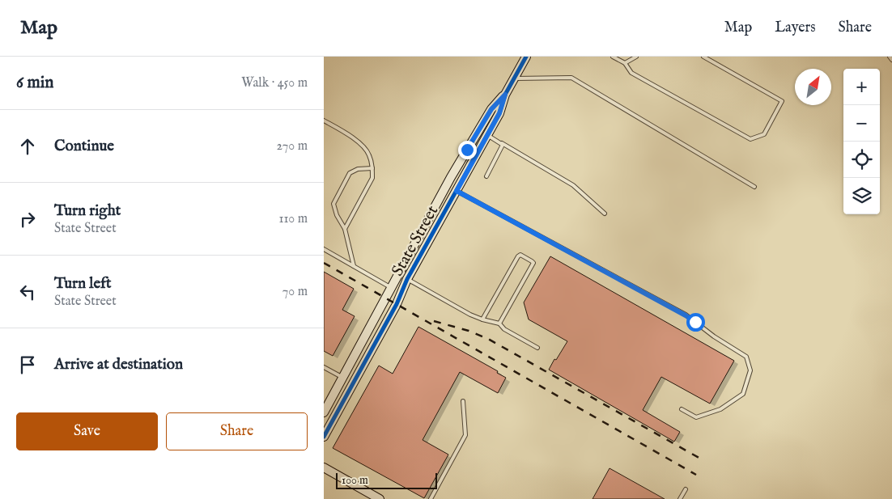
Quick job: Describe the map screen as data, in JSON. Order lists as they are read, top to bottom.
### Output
{
  "streets": {
    "street": ["State Street"]
  },
  "scale_bar": "100 m",
  "north": "top right",
  "page": {
    "header": "Map",
    "nav": ["Map", "Layers", "Share"],
    "heading": ["6 min", "Walk · 450 m"],
    "map_buttons": ["+", "−"],
    "list": [
      ["Continue", "270 m"],
      ["Turn right", "State Street", "110 m"],
      ["Turn left", "State Street", "70 m"],
      "Arrive at destination"
    ],
    "buttons": ["Save", "Share"],
    "scale": "100 m"
  }
}
